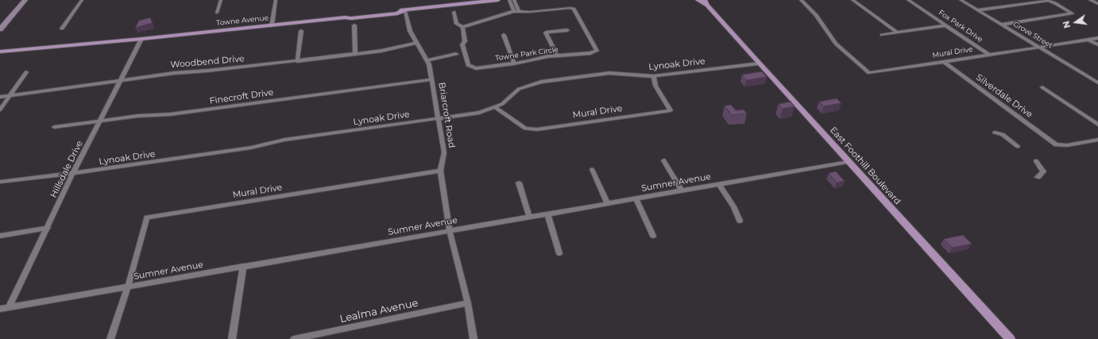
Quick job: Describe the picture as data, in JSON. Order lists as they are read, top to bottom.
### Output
{
  "streets": {
    "main road": ["Towne Avenue", "East Foothill Boulevard"],
    "street": [
      "Fox Park Drive",
      "Grove Street",
      "Mural Drive",
      "Towne Park Circle",
      "Woodbend Drive",
      "Lynoak Drive",
      "Silverdale Drive",
      "Finecroft Drive",
      "Briarcroft Road",
      "Hillsdale Drive",
      "Sumner Avenue",
      "Lealma Avenue"
    ]
  },
  "crossings": [
    ["Towne Avenue", "Briarcroft Road"],
    ["Towne Avenue", "Hillsdale Drive"],
    ["Fox Park Drive", "Mural Drive"],
    ["Grove Street", "Mural Drive"],
    ["Mural Drive", "Lynoak Drive"],
    ["Mural Drive", "Silverdale Drive"],
    ["Mural Drive", "Briarcroft Road"],
    ["Mural Drive", "Sumner Avenue"],
    ["Woodbend Drive", "Briarcroft Road"],
    ["Woodbend Drive", "Hillsdale Drive"],
    ["Lynoak Drive", "Briarcroft Road"],
    ["Lynoak Drive", "East Foothill Boulevard"],
    ["Lynoak Drive", "Hillsdale Drive"],
    ["Finecroft Drive", "Briarcroft Road"],
    ["Finecroft Drive", "Hillsdale Drive"],
    ["Briarcroft Road", "Sumner Avenue"],
    ["Briarcroft Road", "Lealma Avenue"],
    ["East Foothill Boulevard", "Sumner Avenue"],
    ["Hillsdale Drive", "Sumner Avenue"]
  ],
  "north": "left"
}
